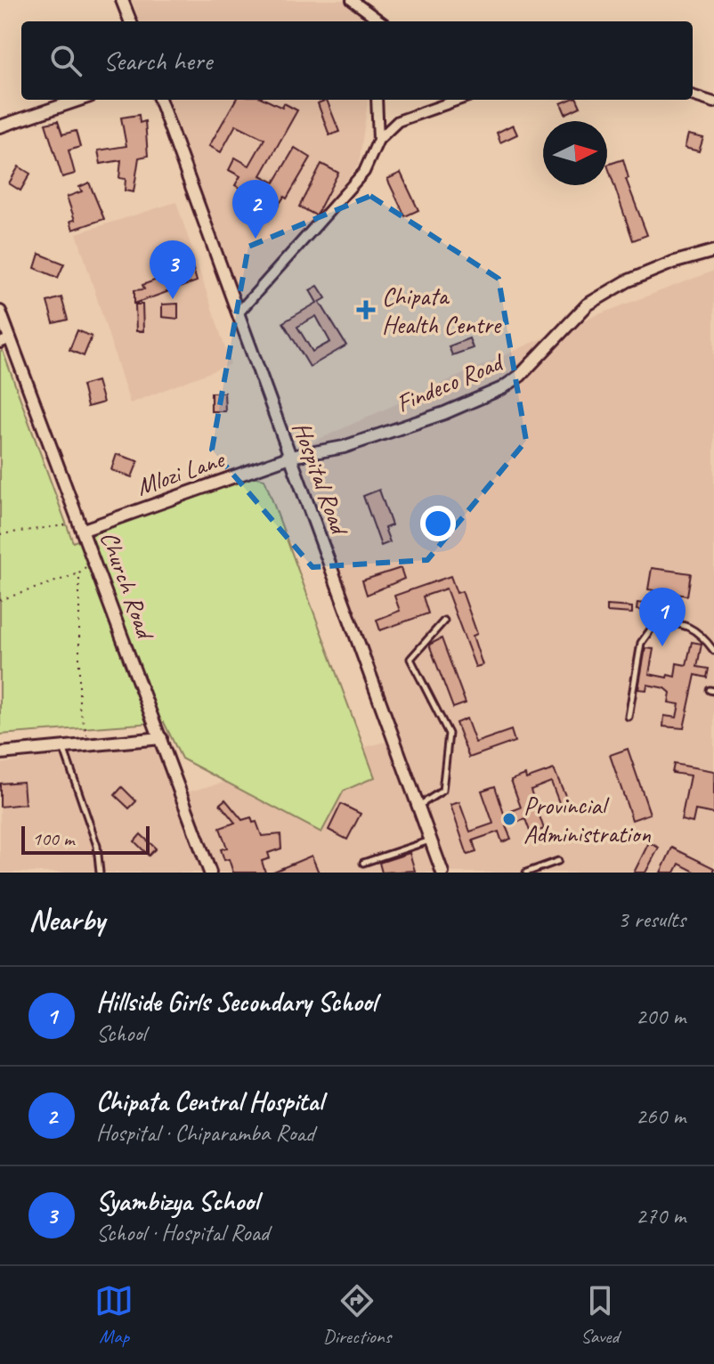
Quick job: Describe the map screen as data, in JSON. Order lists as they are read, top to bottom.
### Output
{
  "streets": {
    "street": [
      "Findeco Road",
      "Mlozi Lane",
      "Hospital Road",
      "Church Road"
    ]
  },
  "crossings": [
    ["Findeco Road", "Mlozi Lane"],
    ["Findeco Road", "Hospital Road"],
    ["Mlozi Lane", "Hospital Road"],
    ["Mlozi Lane", "Church Road"]
  ],
  "places": {
    "health": ["Chipata Health Centre"],
    "other": ["Provincial Administration"]
  },
  "scale_bar": "100 m",
  "north": "right",
  "page": {
    "search": "Search here",
    "pins": ["2", "3", "1"],
    "scale": "100 m",
    "heading": ["Nearby", "3 results"],
    "list": [
      {
        "mark": "1",
        "name": "Hillside Girls Secondary School",
        "note": "School",
        "value": "200 m"
      },
      {
        "mark": "2",
        "name": "Chipata Central Hospital",
        "note": "Hospital · Chiparamba Road",
        "value": "260 m"
      },
      {
        "mark": "3",
        "name": "Syambizya School",
        "note": "School · Hospital Road",
        "value": "270 m"
      }
    ],
    "nav": ["Map", "Directions", "Saved"]
  }
}
